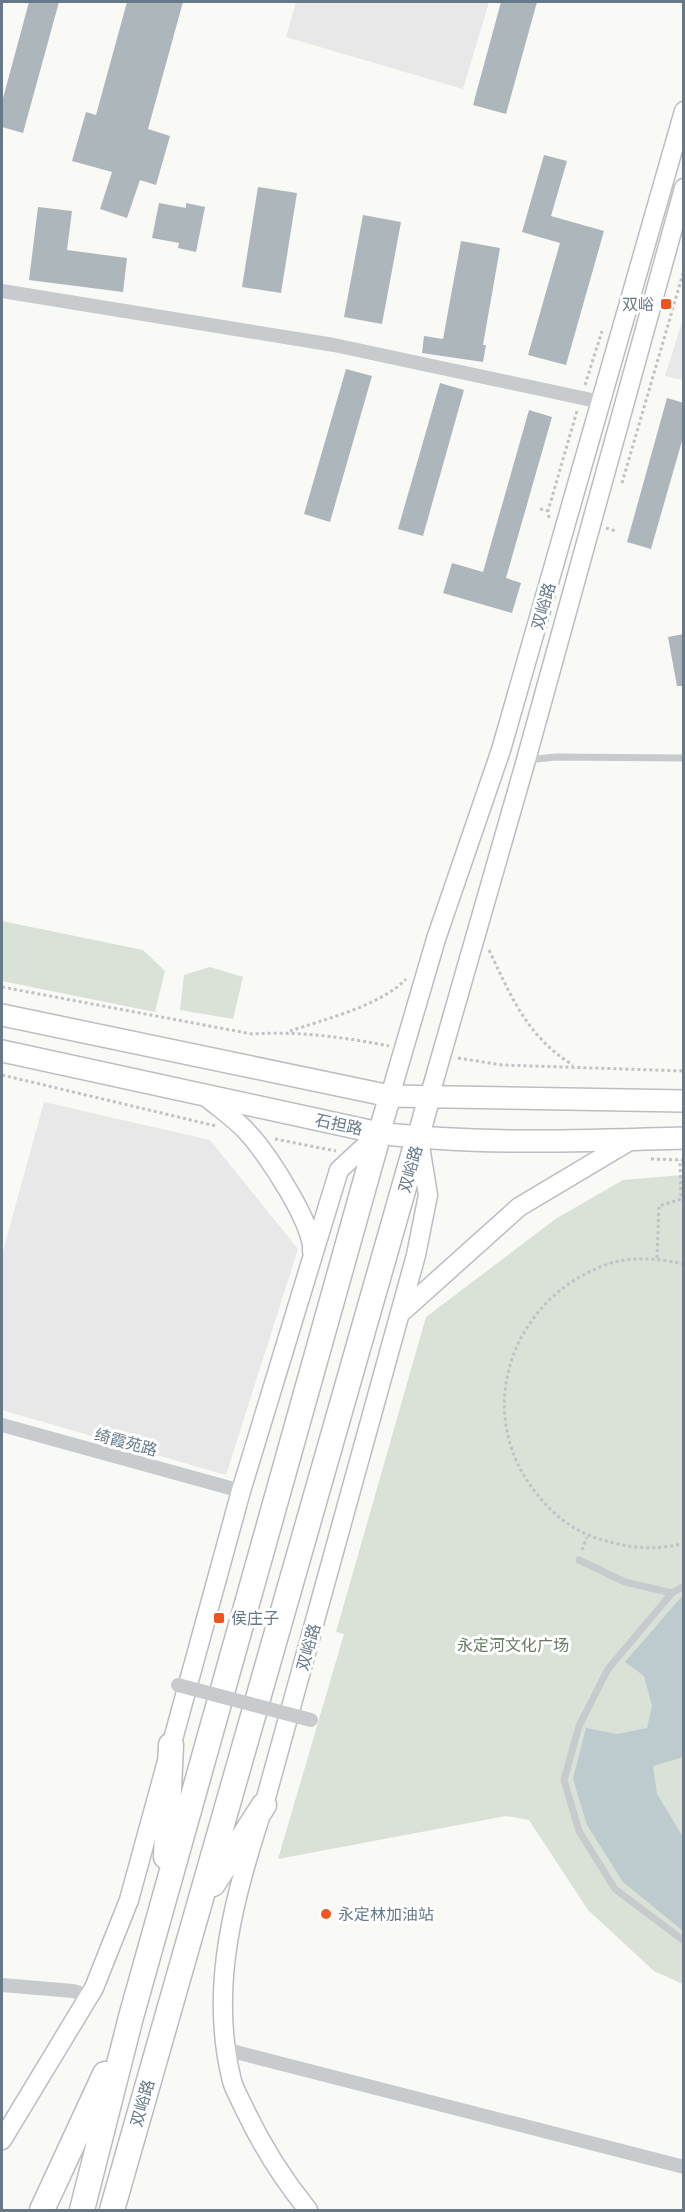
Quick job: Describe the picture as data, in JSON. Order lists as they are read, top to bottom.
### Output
{
  "streets": {
    "highway": ["双峪路"],
    "main road": ["石担路"],
    "street": ["绮霞苑路"]
  },
  "crossings": [
    ["双峪路", "石担路"]
  ],
  "parks": ["永定河文化广场"],
  "places": {
    "transit": ["双峪", "侯庄子"],
    "other": ["永定林加油站"]
  }
}
